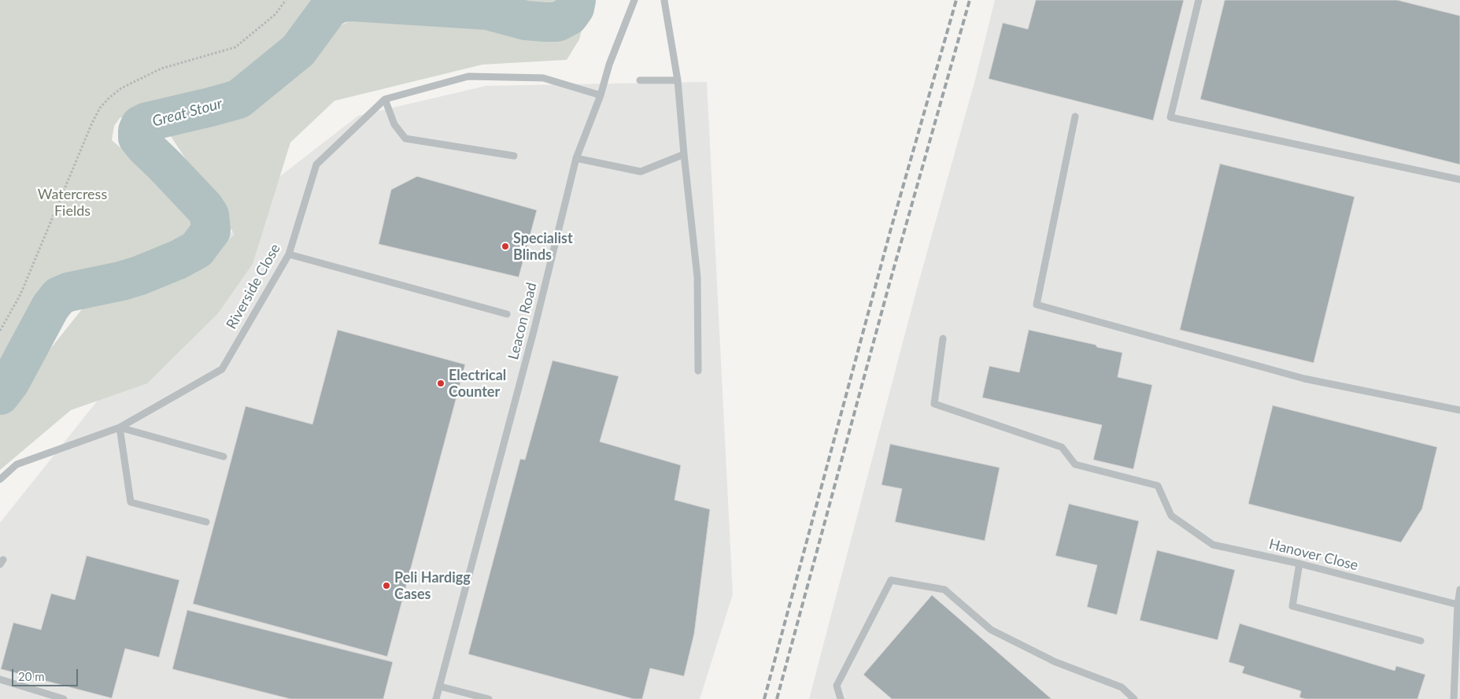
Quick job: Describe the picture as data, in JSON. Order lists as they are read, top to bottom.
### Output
{
  "streets": {
    "street": ["Riverside Close", "Leacon Road", "Hanover Close"]
  },
  "crossings": [
    ["Riverside Close", "Leacon Road"]
  ],
  "water": ["Great Stour"],
  "parks": ["Watercress Fields"],
  "places": ["Specialist Blinds", "Electrical Counter", "Peli Hardigg Cases"],
  "scale_bar": "20 m"
}
